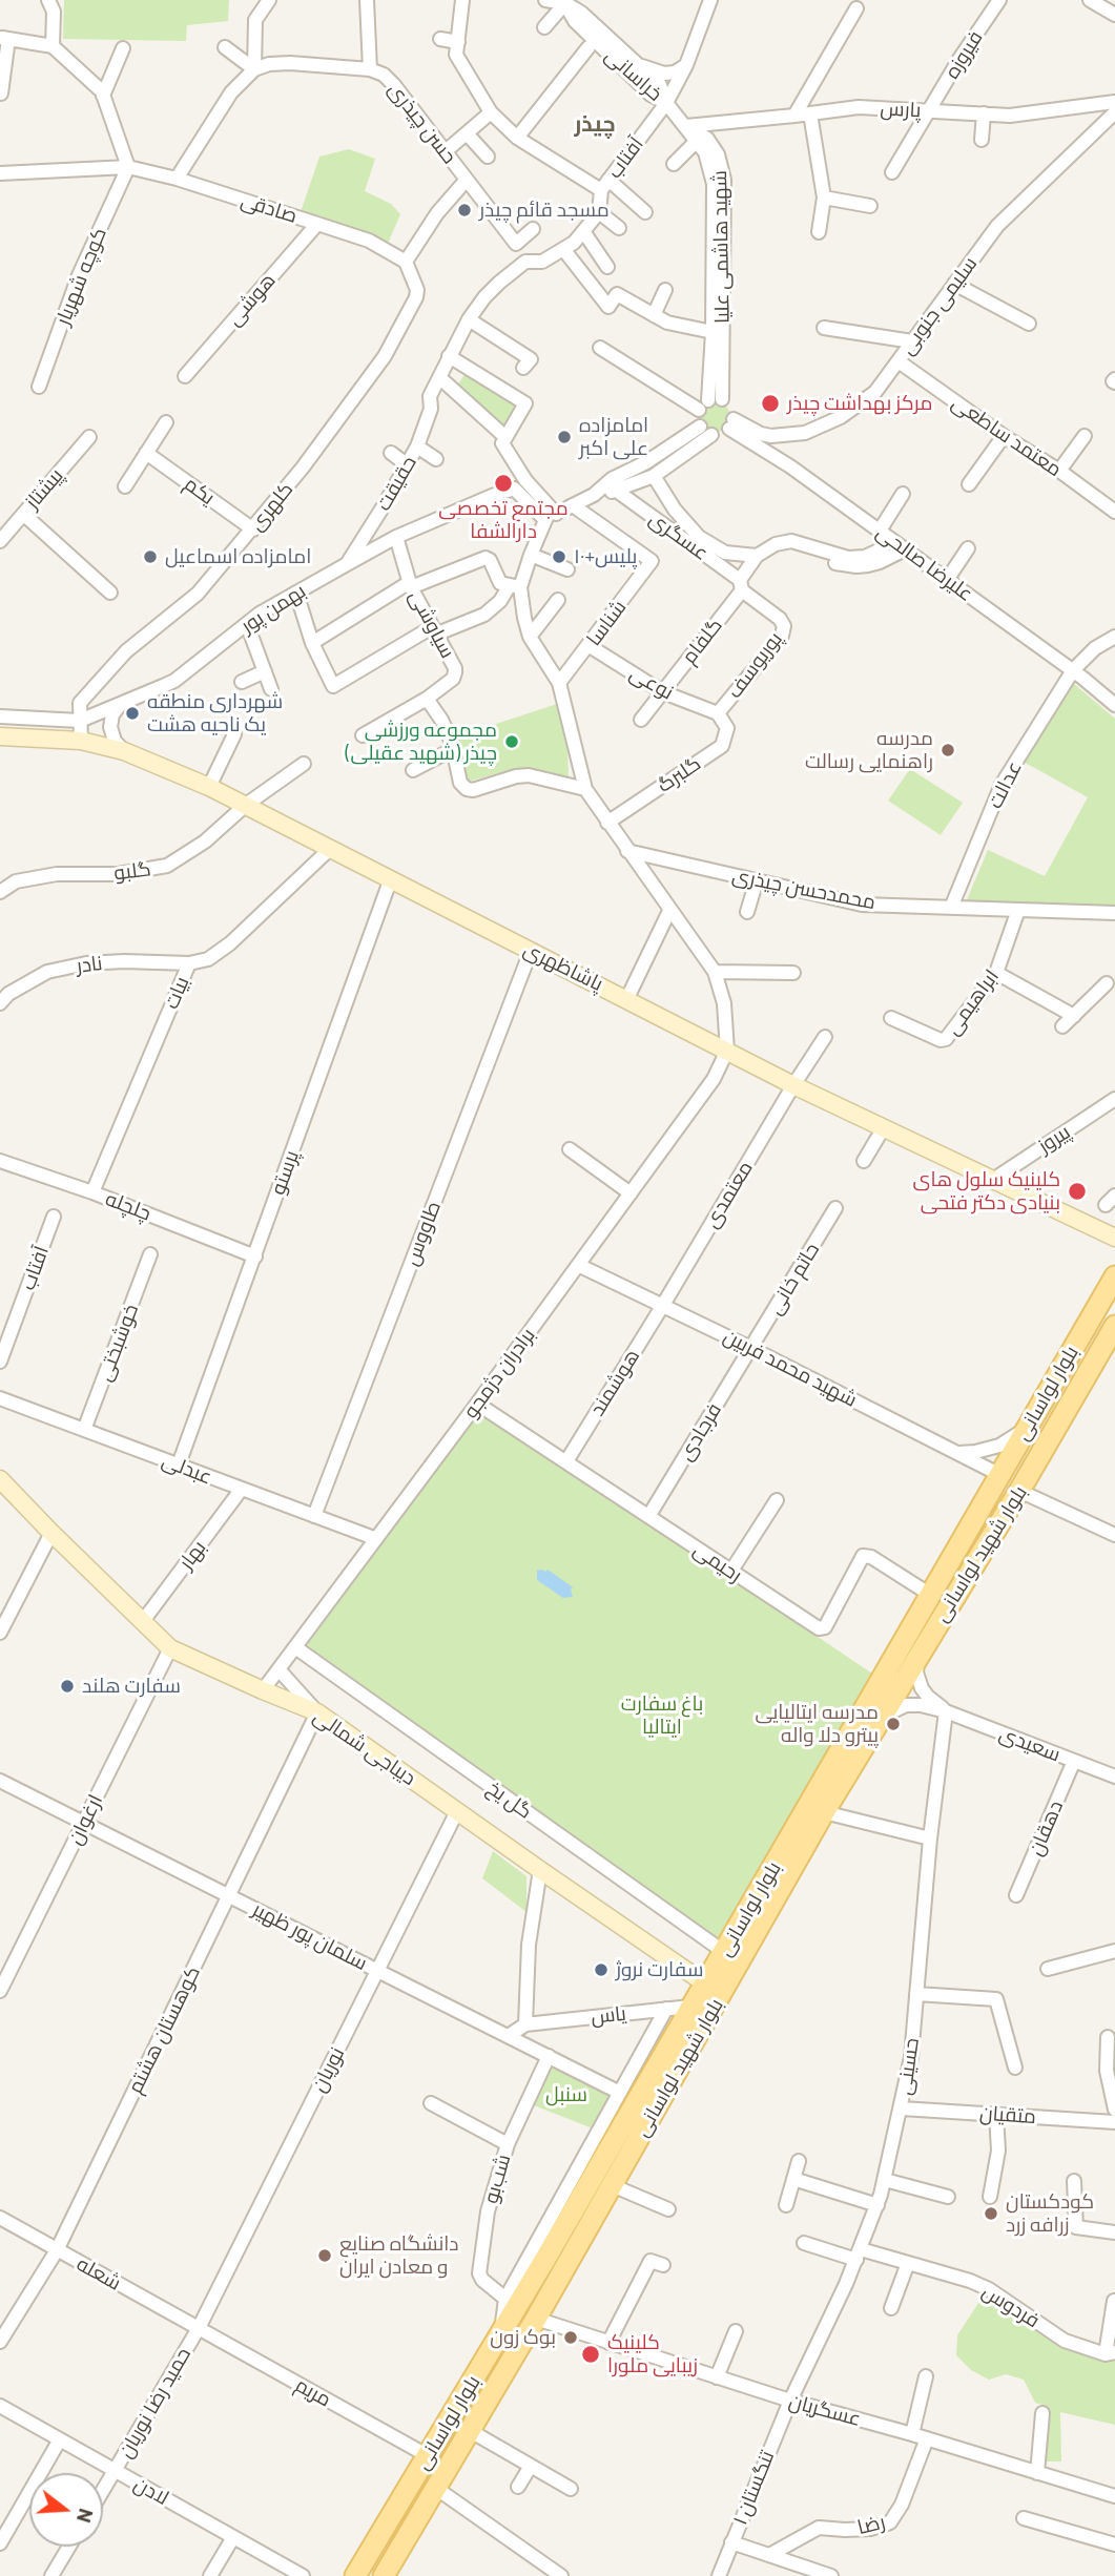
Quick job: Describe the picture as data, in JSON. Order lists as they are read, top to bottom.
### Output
{
  "streets": {
    "main road": [
      "پاشاظهری",
      "بلوار لواسانی",
      "بلوار شهید لواسانی",
      "دیباجی شمالی"
    ],
    "street": [
      "فیروزه",
      "خراسانی",
      "پارس",
      "حسن چیذری",
      "آفتاب",
      "صادقی",
      "شهید هاشمی علیا",
      "کوچه شهریار",
      "هوشی",
      "سلیمی جنوبی",
      "معتمد ساطعی",
      "حقیقت",
      "پیشتاز",
      "یکم",
      "کلهری",
      "عسگری",
      "علیرضا صالحی",
      "بهمن پور",
      "شناسا",
      "سیاوشی",
      "گلفام",
      "پوریوسف",
      "نوعی",
      "گلبرگ",
      "عدالت",
      "گلبو",
      "محمدحسن چیذری",
      "نادر",
      "بیات",
      "ابراهیمی",
      "پیروز",
      "پرستو",
      "معتمدی",
      "چلچله",
      "طاووس",
      "حاتم خانی",
      "خوشبختی",
      "شهید محمد فربین",
      "برادران دژمجو",
      "هوشمند",
      "فرجادی",
      "عبدلی",
      "بهار",
      "رحیمی",
      "سعیدی",
      "گل یخ",
      "ارغوان",
      "دهقان",
      "سلمان پور ظهیر",
      "یاس",
      "کوهستان هشتم",
      "حسینی",
      "نوریان",
      "متقیان",
      "شب‌بو",
      "شعله",
      "فردوس",
      "مریم",
      "حمید رضا نوریان",
      "عسگریان",
      "تنگستان ۱",
      "لادن",
      "رضا"
    ]
  },
  "crossings": [
    ["فیروزه", "پارس"],
    ["خراسانی", "آفتاب"],
    ["پارس", "شهید هاشمی علیا"],
    ["صادقی", "کوچه شهریار"],
    ["صادقی", "هوشی"],
    ["صادقی", "کلهری"],
    ["شهید هاشمی علیا", "سلیمی جنوبی"],
    ["شهید هاشمی علیا", "علیرضا صالحی"],
    ["سلیمی جنوبی", "معتمد ساطعی"],
    ["سلیمی جنوبی", "علیرضا صالحی"],
    ["حقیقت", "بهمن پور"],
    ["یکم", "کلهری"],
    ["کلهری", "بهمن پور"],
    ["عسگری", "گلفام"],
    ["عسگری", "پوریوسف"],
    ["علیرضا صالحی", "عدالت"],
    ["بهمن پور", "سیاوشی"],
    ["شناسا", "نوعی"],
    ["گلفام", "پوریوسف"],
    ["گلفام", "نوعی"],
    ["پوریوسف", "نوعی"],
    ["پوریوسف", "گلبرگ"],
    ["نوعی", "گلبرگ"],
    ["عدالت", "محمدحسن چیذری"],
    ["گلبو", "پاشاظهری"],
    ["محمدحسن چیذری", "ابراهیمی"],
    ["نادر", "بیات"],
    ["پاشاظهری", "بیات"],
    ["پاشاظهری", "پیروز"],
    ["پاشاظهری", "پرستو"],
    ["پاشاظهری", "معتمدی"],
    ["پاشاظهری", "طاووس"],
    ["پاشاظهری", "برادران دژمجو"],
    ["بیات", "چلچله"],
    ["پرستو", "چلچله"],
    ["پرستو", "عبدلی"],
    ["معتمدی", "شهید محمد فربین"],
    ["معتمدی", "هوشمند"],
    ["طاووس", "عبدلی"],
    ["حاتم خانی", "شهید محمد فربین"],
    ["حاتم خانی", "فرجادی"],
    ["خوشبختی", "عبدلی"],
    ["شهید محمد فربین", "برادران دژمجو"],
    ["شهید محمد فربین", "هوشمند"],
    ["شهید محمد فربین", "بلوار لواسانی"],
    ["شهید محمد فربین", "فرجادی"],
    ["برادران دژمجو", "عبدلی"],
    ["برادران دژمجو", "رحیمی"],
    ["برادران دژمجو", "دیباجی شمالی"],
    ["برادران دژمجو", "گل یخ"],
    ["هوشمند", "رحیمی"],
    ["بلوار لواسانی", "بلوار شهید لواسانی"],
    ["بلوار لواسانی", "رحیمی"],
    ["بلوار لواسانی", "دیباجی شمالی"],
    ["بلوار لواسانی", "گل یخ"],
    ["بلوار لواسانی", "یاس"],
    ["بلوار لواسانی", "مریم"],
    ["فرجادی", "رحیمی"],
    ["عبدلی", "بهار"],
    ["بلوار شهید لواسانی", "سعیدی"],
    ["بلوار شهید لواسانی", "عسگریان"],
    ["بهار", "دیباجی شمالی"],
    ["سعیدی", "دهقان"],
    ["سعیدی", "حسینی"],
    ["دیباجی شمالی", "ارغوان"],
    ["دیباجی شمالی", "کوهستان هشتم"],
    ["دیباجی شمالی", "نوریان"],
    ["ارغوان", "سلمان پور ظهیر"],
    ["سلمان پور ظهیر", "یاس"],
    ["سلمان پور ظهیر", "کوهستان هشتم"],
    ["سلمان پور ظهیر", "نوریان"],
    ["سلمان پور ظهیر", "شب‌بو"],
    ["کوهستان هشتم", "شعله"],
    ["حسینی", "متقیان"],
    ["حسینی", "فردوس"],
    ["حسینی", "عسگریان"],
    ["حسینی", "تنگستان ۱"],
    ["نوریان", "شعله"],
    ["نوریان", "مریم"],
    ["نوریان", "حمید رضا نوریان"],
    ["شعله", "مریم"],
    ["شعله", "حمید رضا نوریان"],
    ["مریم", "حمید رضا نوریان"],
    ["حمید رضا نوریان", "لادن"],
    ["عسگریان", "تنگستان ۱"],
    ["عسگریان", "رضا"]
  ],
  "districts": ["چیذر"],
  "parks": ["باغ سفارت ایتالیا", "سنبل"],
  "places": [
    "مسجد قائم چیذر",
    "مرکز بهداشت چیذر",
    "امامزاده علی اکبر",
    "مجتمع تخصصی دارالشفا",
    "امامزاده اسماعیل",
    "پلیس+۱۰",
    "شهرداری منطقه یک ناحیه هشت",
    "مجموعه ورزشی چیذر (شهید عقیلی)",
    "مدرسه راهنمایی رسالت",
    "کلینیک سلول های بنیادی دکتر فتحی",
    "سفارت هلند",
    "مدرسه ایتالیایی پیترو دلا واله",
    "سفارت نروژ",
    "کودکستان زرافه زرد",
    "دانشگاه صنایع و معادن ایران",
    "بوک زون",
    "کلینیک زیبایی ملورا"
  ],
  "north": "right"
}
